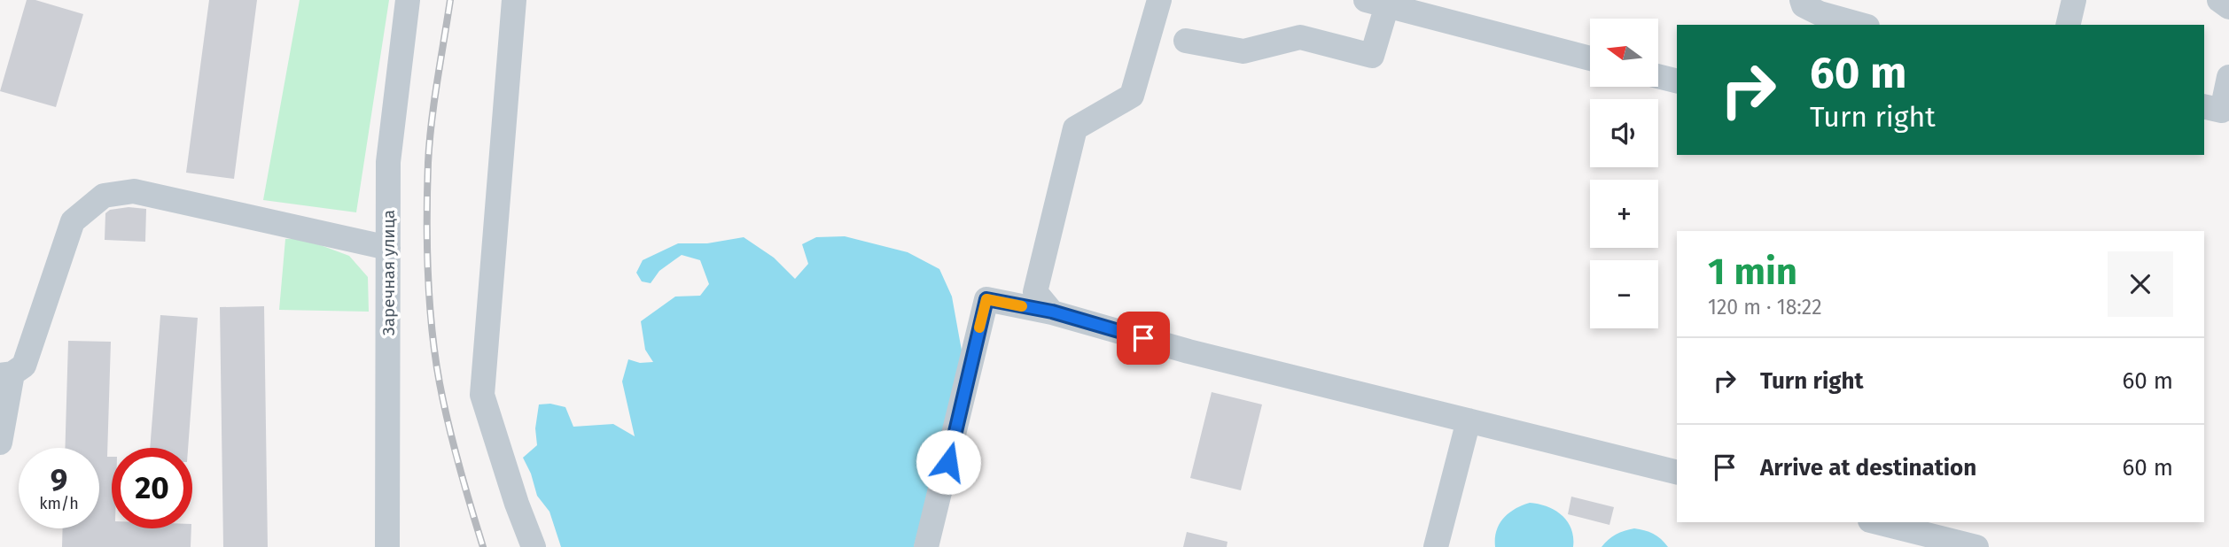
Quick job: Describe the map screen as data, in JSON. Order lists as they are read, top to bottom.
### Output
{
  "streets": {
    "street": ["Заречная улица"]
  },
  "north": "left",
  "page": {
    "map_buttons": ["+", "−"],
    "turn": ["60 m", "Turn right"],
    "heading": ["1 min", "120 m · 18:22"],
    "list": [
      {
        "name": "Turn right",
        "value": "60 m"
      },
      {
        "name": "Arrive at destination",
        "value": "60 m"
      }
    ],
    "speed": "9 km/h",
    "limit": "20"
  }
}
